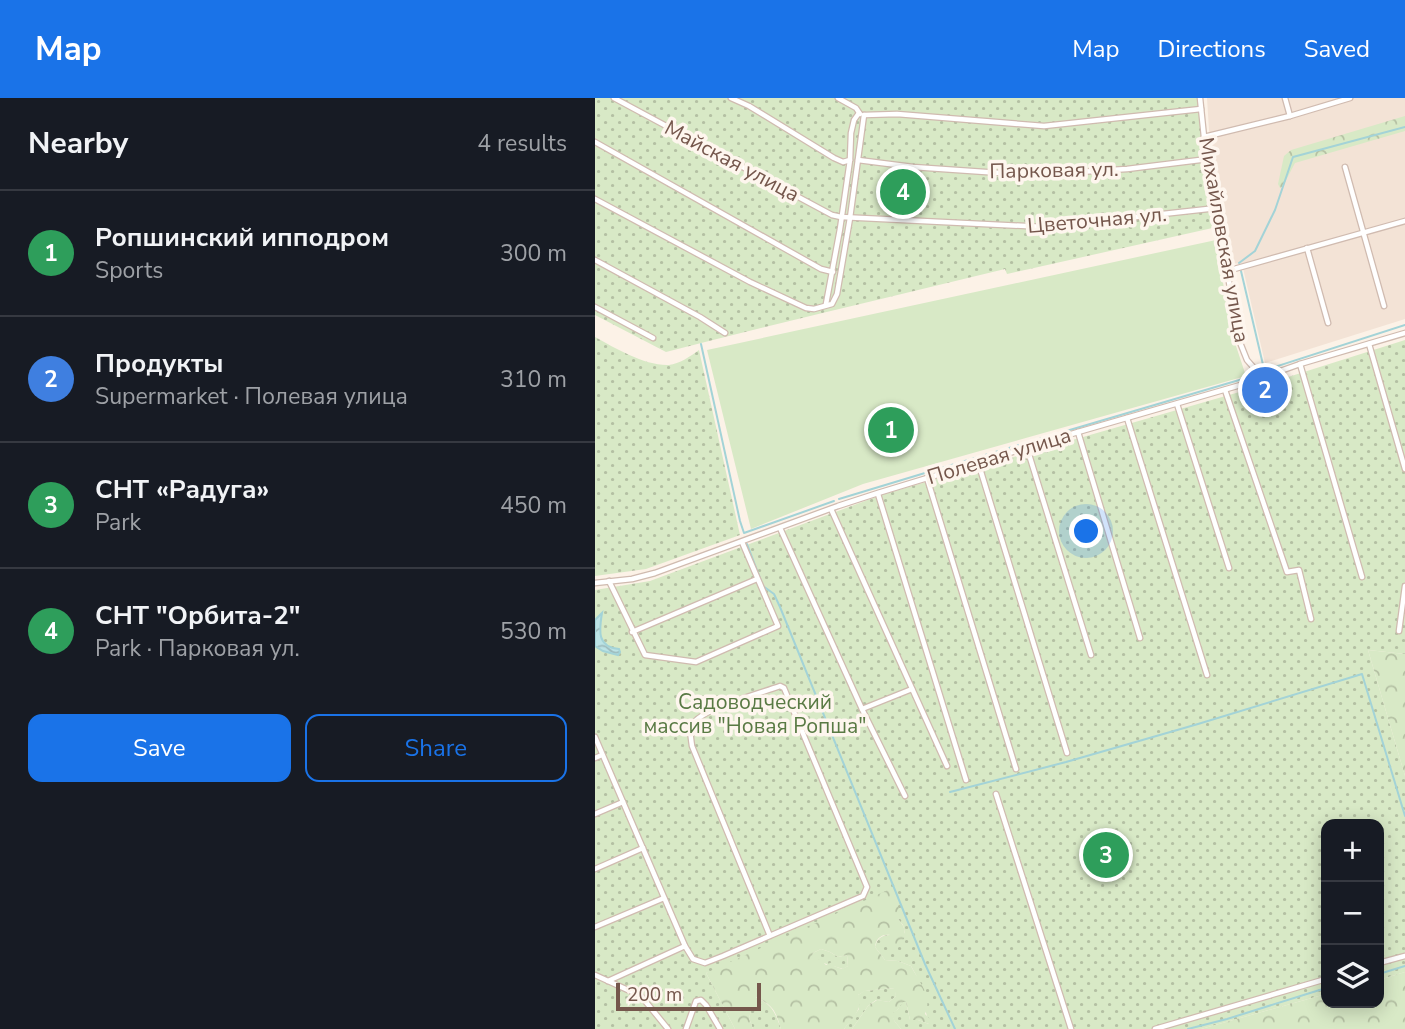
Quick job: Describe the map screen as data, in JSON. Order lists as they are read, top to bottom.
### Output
{
  "streets": {
    "street": [
      "Майская улица",
      "Парковая ул.",
      "Цветочная ул.",
      "Михайловская улица",
      "Полевая улица"
    ]
  },
  "crossings": [
    ["Майская улица", "Цветочная ул."],
    ["Парковая ул.", "Михайловская улица"],
    ["Цветочная ул.", "Михайловская улица"],
    ["Михайловская улица", "Полевая улица"]
  ],
  "parks": ["Садоводческий массив \"Новая Ропша\""],
  "scale_bar": "200 m",
  "page": {
    "header": "Map",
    "nav": ["Map", "Directions", "Saved"],
    "heading": ["Nearby", "4 results"],
    "pins": [
      "4",
      "2",
      "1",
      "3"
    ],
    "list": [
      {
        "mark": "1",
        "name": "Ропшинский ипподром",
        "note": "Sports",
        "value": "300 m"
      },
      {
        "mark": "2",
        "name": "Продукты",
        "note": "Supermarket · Полевая улица",
        "value": "310 m"
      },
      {
        "mark": "3",
        "name": "СНТ «Радуга»",
        "note": "Park",
        "value": "450 m"
      },
      {
        "mark": "4",
        "name": "СНТ \"Орбита-2\"",
        "note": "Park · Парковая ул.",
        "value": "530 m"
      }
    ],
    "buttons": ["Save", "Share"],
    "map_buttons": ["+", "−"],
    "scale": "200 m"
  }
}
